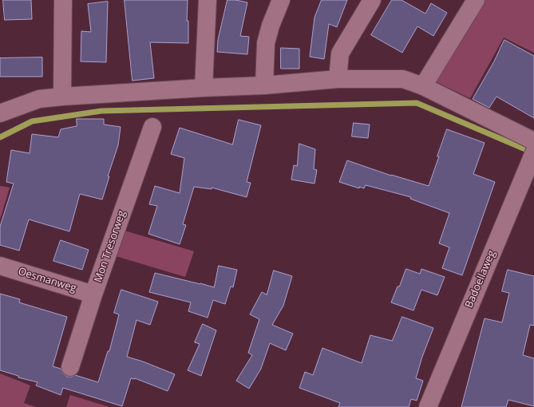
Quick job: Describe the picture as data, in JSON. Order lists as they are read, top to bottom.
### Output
{
  "streets": {
    "street": ["Mon Tresorweg", "Badoellaweg", "Oesmanweg"]
  },
  "crossings": [
    ["Mon Tresorweg", "Oesmanweg"]
  ]
}
